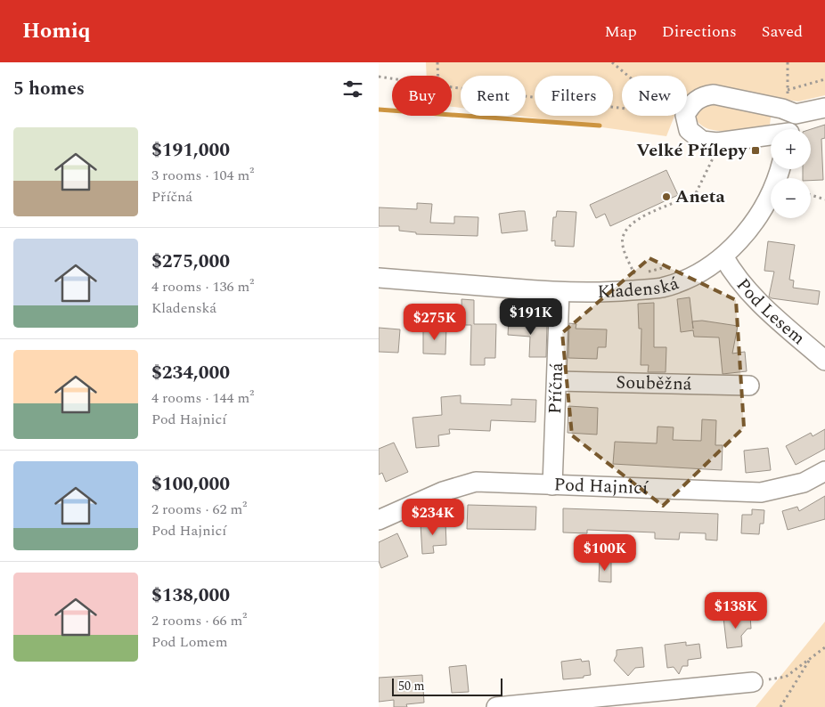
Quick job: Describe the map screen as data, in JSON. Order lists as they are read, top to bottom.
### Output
{
  "streets": {
    "street": [
      "Kladenská",
      "Pod Lesem",
      "Souběžná",
      "Příčná",
      "Pod Hajnicí"
    ]
  },
  "crossings": [
    ["Kladenská", "Pod Lesem"],
    ["Kladenská", "Příčná"],
    ["Souběžná", "Příčná"],
    ["Příčná", "Pod Hajnicí"]
  ],
  "places": {
    "transit": ["Velké Přílepy"],
    "other": ["Aneta"]
  },
  "scale_bar": "50 m",
  "page": {
    "header": "Homiq",
    "nav": ["Map", "Directions", "Saved"],
    "heading": "5 homes",
    "chip": [
      "Buy",
      "Rent",
      "Filters",
      "New"
    ],
    "list": [
      {
        "name": "$191,000",
        "note": "3 rooms · 104 m² · Příčná"
      },
      {
        "name": "$275,000",
        "note": "4 rooms · 136 m² · Kladenská"
      },
      {
        "name": "$234,000",
        "note": "4 rooms · 144 m² · Pod Hajnicí"
      },
      {
        "name": "$100,000",
        "note": "2 rooms · 62 m² · Pod Hajnicí"
      },
      {
        "name": "$138,000",
        "note": "2 rooms · 66 m² · Pod Lomem"
      }
    ],
    "map_buttons": ["+", "−"],
    "price": [
      "$191K",
      "$275K",
      "$234K",
      "$100K",
      "$138K"
    ],
    "scale": "50 m"
  }
}
